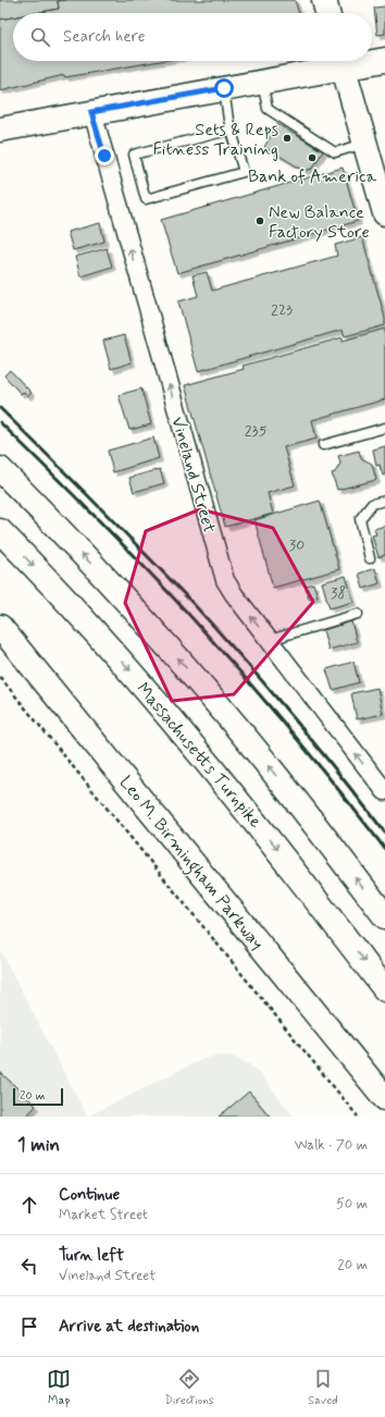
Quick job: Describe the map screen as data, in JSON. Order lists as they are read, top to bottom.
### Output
{
  "streets": {
    "main road": ["Massachusetts Turnpike", "Leo M. Birmingham Parkway"],
    "street": ["Vineland Street"]
  },
  "one_way": ["Vineland Street"],
  "places": ["Sets & Reps Fitness Training", "Bank of America", "New Balance Factory Store"],
  "house_numbers": [
    "223",
    "235",
    "30",
    "38"
  ],
  "scale_bar": "20 m",
  "page": {
    "search": "Search here",
    "scale": "20 m",
    "heading": ["1 min", "Walk · 70 m"],
    "list": [
      ["Continue", "Market Street", "50 m"],
      ["Turn left", "Vineland Street", "20 m"],
      "Arrive at destination"
    ],
    "nav": ["Map", "Directions", "Saved"]
  }
}
